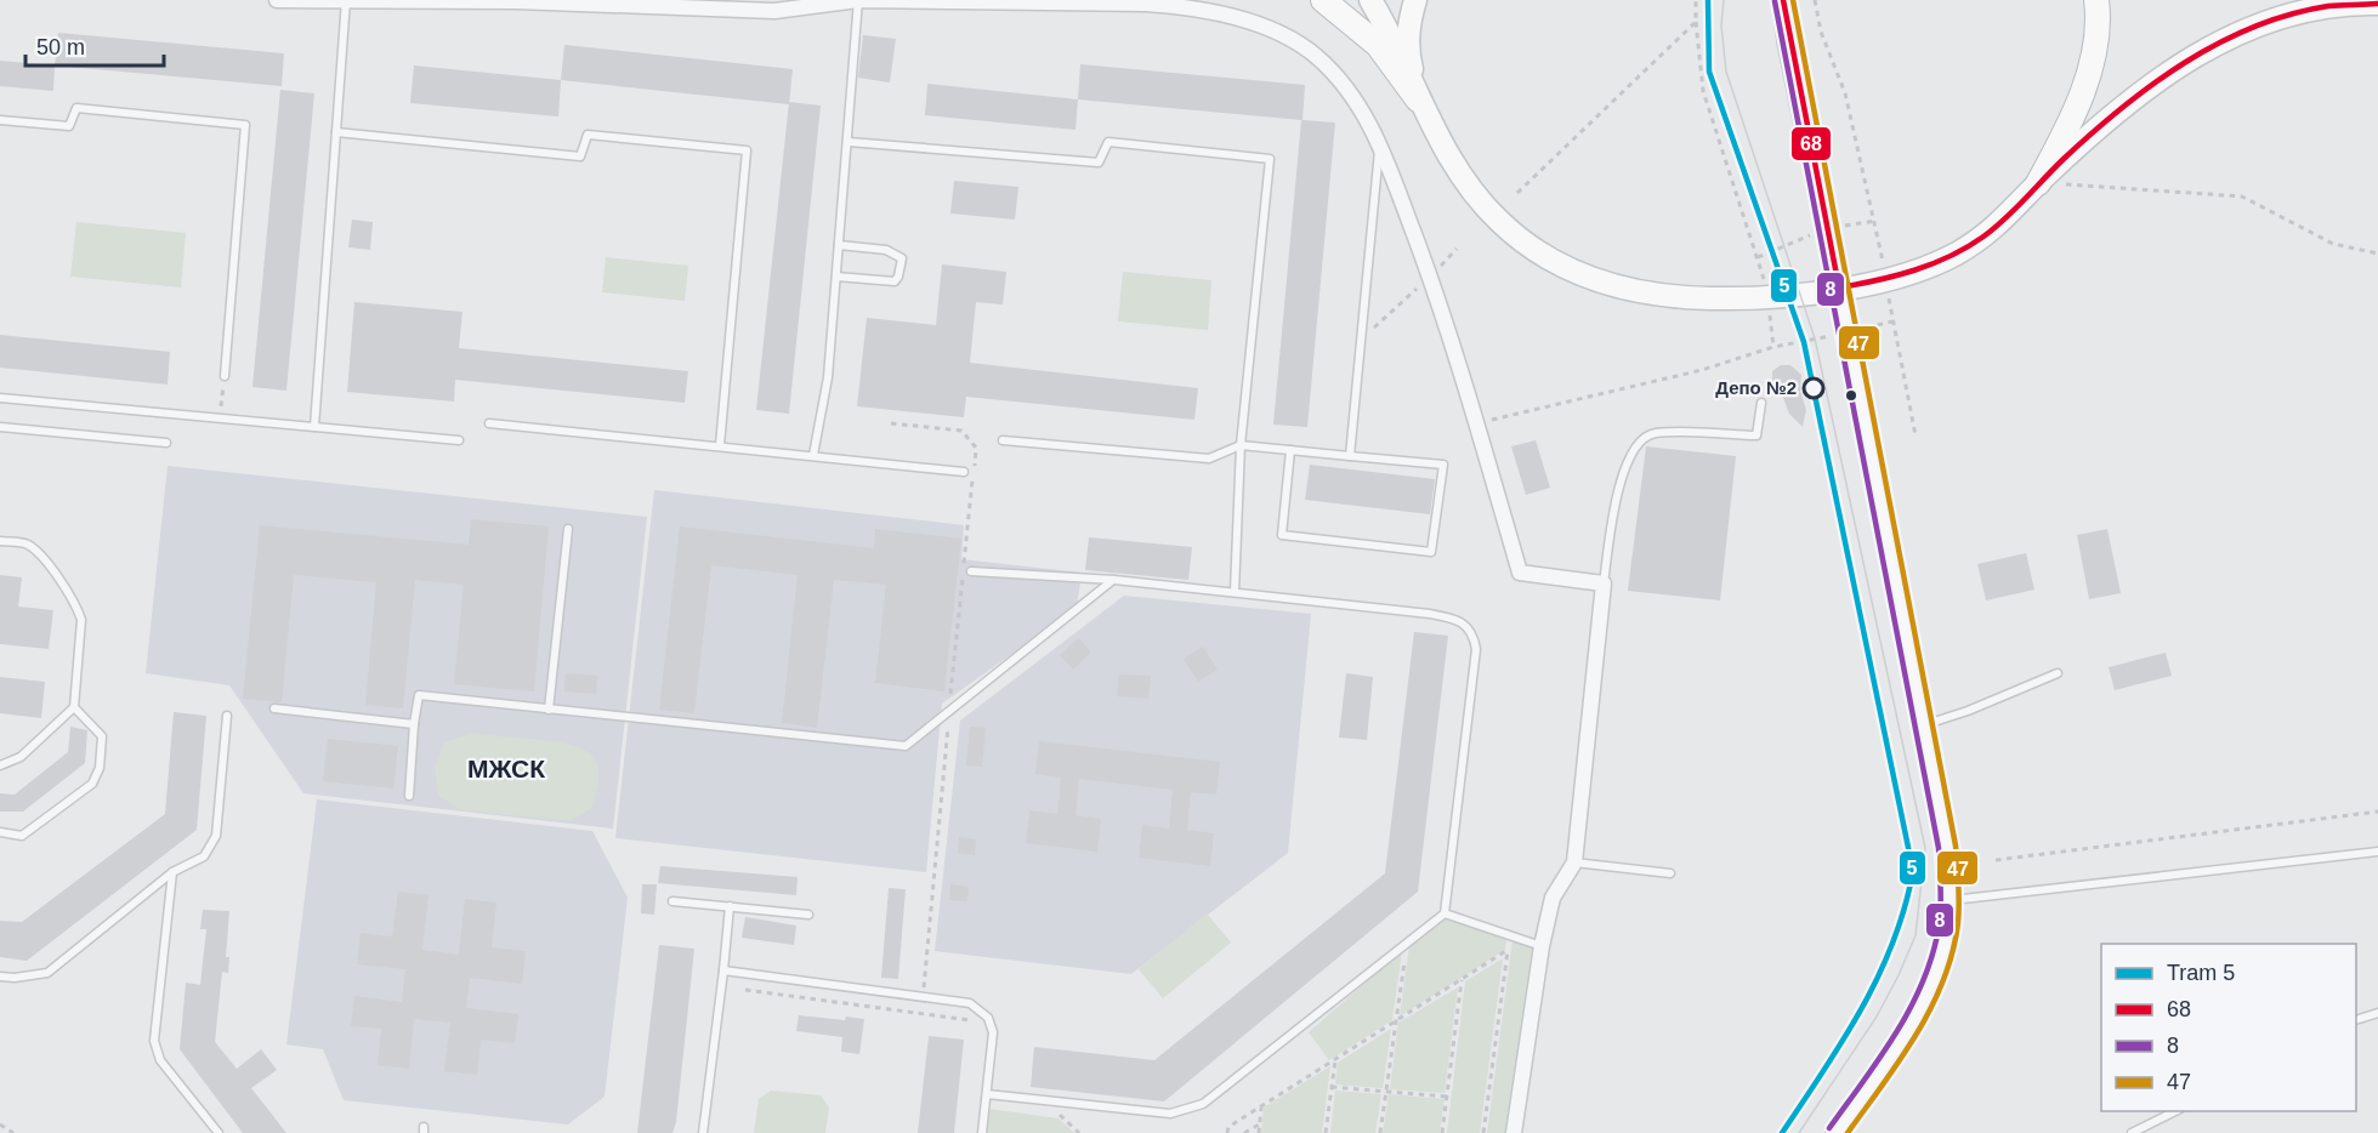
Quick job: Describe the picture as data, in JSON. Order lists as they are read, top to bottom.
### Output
{
  "districts": ["МЖСК"],
  "places": ["Депо №2"],
  "lines": [
    "tram line 5",
    "transit line 68",
    "transit line 47",
    "transit line 8"
  ],
  "legend": [
    "Tram 5",
    "68",
    "8",
    "47"
  ],
  "scale_bar": "50 m"
}
